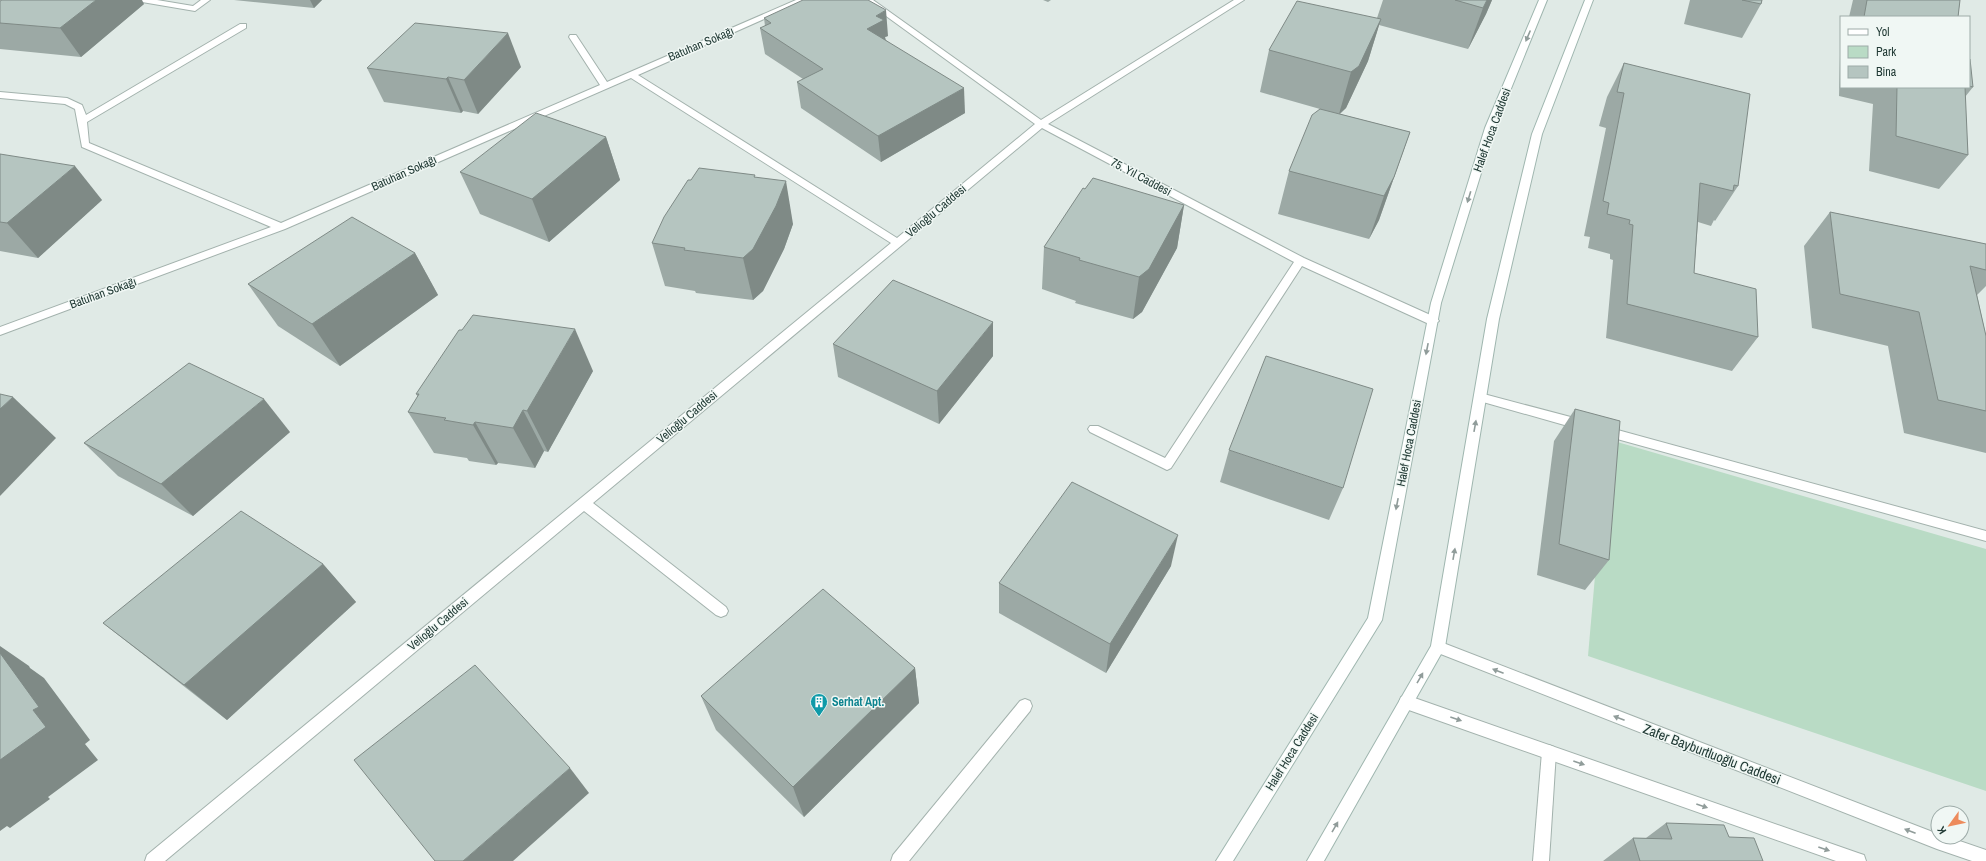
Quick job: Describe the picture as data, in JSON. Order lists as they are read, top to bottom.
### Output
{
  "streets": {
    "street": [
      "Batuhan Sokağı",
      "Halef Hoca Caddesi",
      "75. Yıl Caddesi",
      "Velioğlu Caddesi",
      "Zafer Bayburtluoğlu Caddesi"
    ]
  },
  "crossings": [
    ["Halef Hoca Caddesi", "75. Yıl Caddesi"],
    ["75. Yıl Caddesi", "Velioğlu Caddesi"]
  ],
  "places": {
    "building": ["Serhat Apt."]
  },
  "legend": ["Yol", "Park", "Bina"],
  "north": "bottom left"
}
